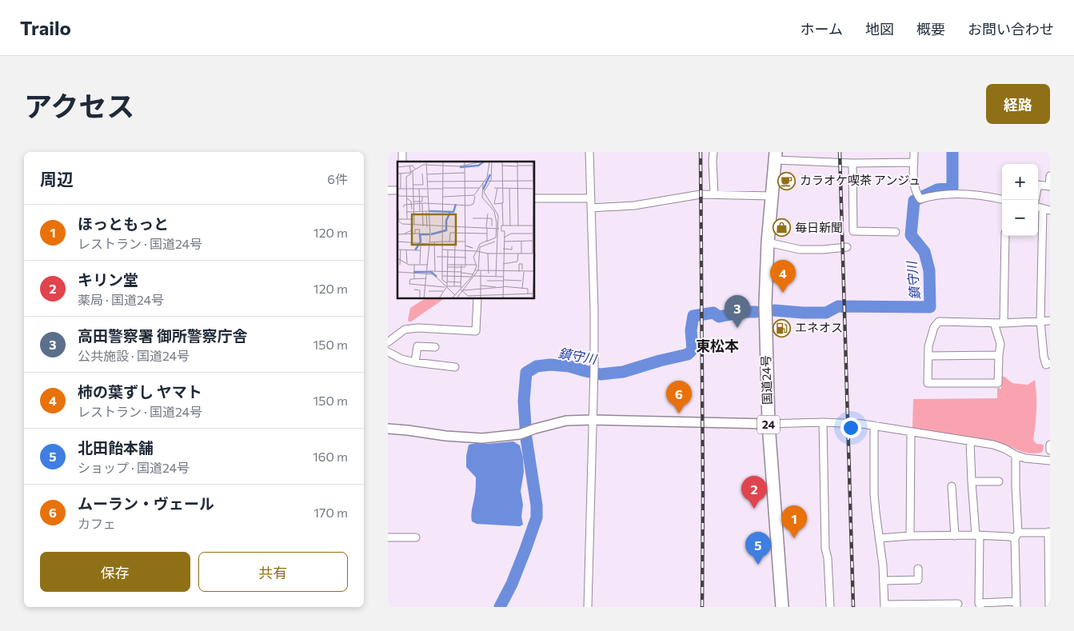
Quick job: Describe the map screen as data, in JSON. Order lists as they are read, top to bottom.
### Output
{
  "streets": {
    "highway": ["国道24号", "24"]
  },
  "districts": ["東松本"],
  "water": ["鎮守川"],
  "places": {
    "cafe": ["カラオケ喫茶 アンジュ"],
    "shop": ["毎日新聞"],
    "fuel station": ["エネオス"]
  },
  "page": {
    "header": "Trailo",
    "nav": [
      "ホーム",
      "地図",
      "概要",
      "お問い合わせ"
    ],
    "title": "アクセス",
    "buttons": [
      "経路",
      ["保存", "共有"]
    ],
    "heading": ["周辺", "6件"],
    "map_buttons": ["+", "−"],
    "list": [
      {
        "mark": "1",
        "name": "ほっともっと",
        "note": "レストラン · 国道24号",
        "value": "120 m"
      },
      {
        "mark": "2",
        "name": "キリン堂",
        "note": "薬局 · 国道24号",
        "value": "120 m"
      },
      {
        "mark": "3",
        "name": "高田警察署 御所警察庁舎",
        "note": "公共施設 · 国道24号",
        "value": "150 m"
      },
      {
        "mark": "4",
        "name": "柿の葉ずし ヤマト",
        "note": "レストラン · 国道24号",
        "value": "150 m"
      },
      {
        "mark": "5",
        "name": "北田飴本舗",
        "note": "ショップ · 国道24号",
        "value": "160 m"
      },
      {
        "mark": "6",
        "name": "ムーラン・ヴェール",
        "note": "カフェ",
        "value": "170 m"
      }
    ],
    "pins": [
      "4",
      "3",
      "6",
      "2",
      "1",
      "5"
    ]
  }
}
